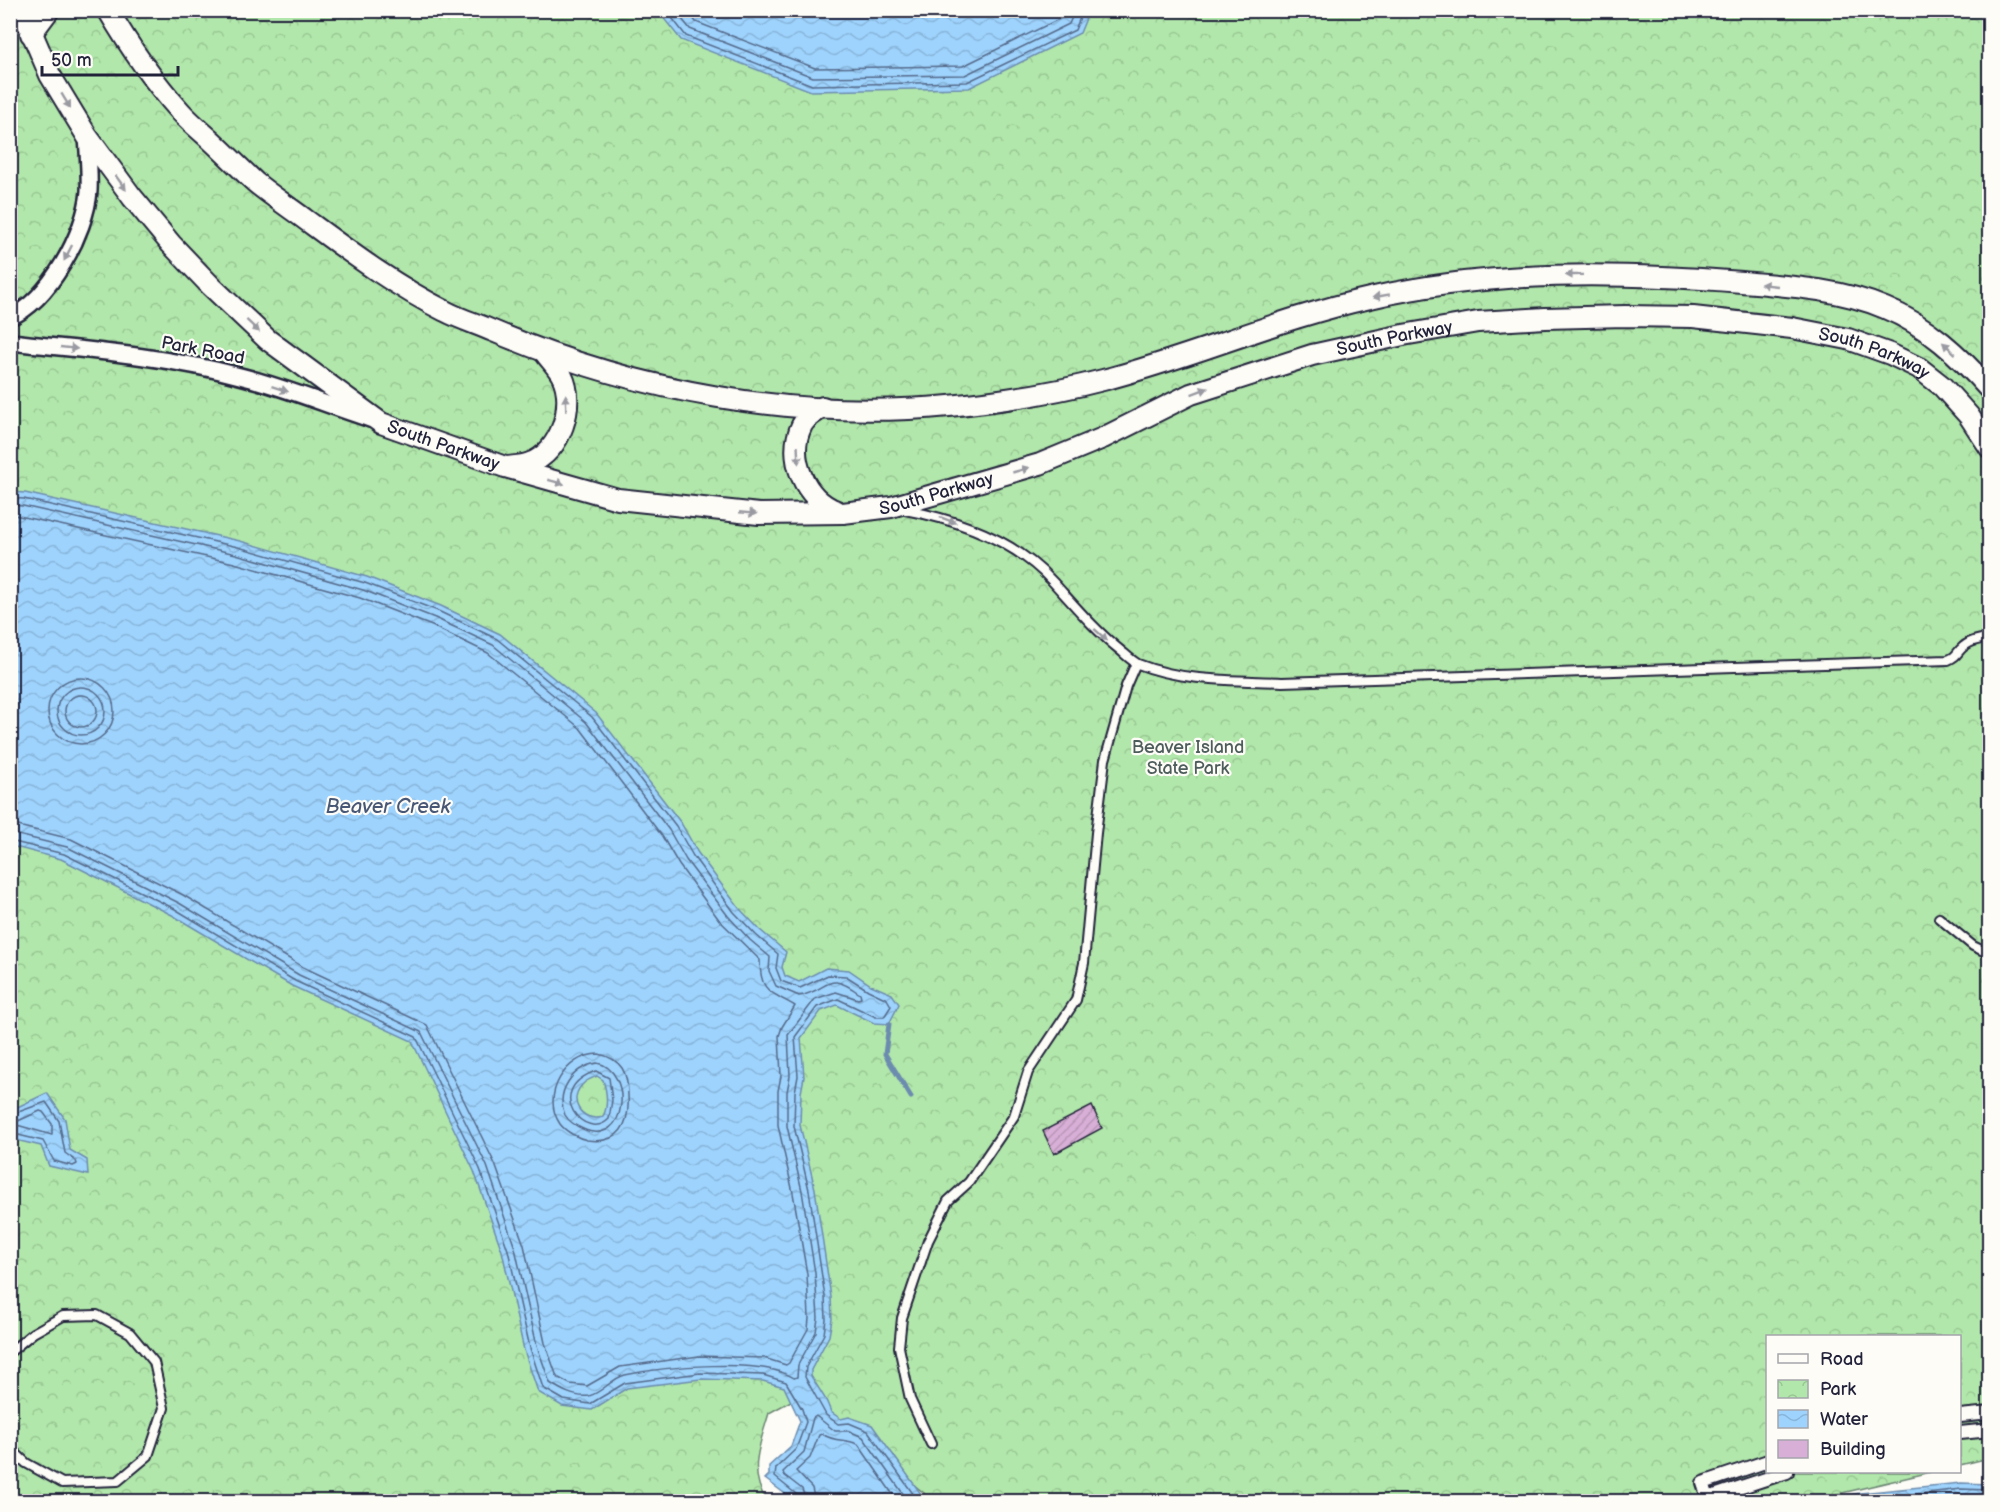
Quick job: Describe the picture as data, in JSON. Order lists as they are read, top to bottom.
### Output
{
  "streets": {
    "street": ["South Parkway", "Park Road"]
  },
  "crossings": [
    ["South Parkway", "Park Road"]
  ],
  "one_way": ["Park Road"],
  "water": ["Beaver Creek"],
  "parks": ["Beaver Island State Park"],
  "legend": [
    "Road",
    "Park",
    "Water",
    "Building"
  ],
  "scale_bar": "50 m"
}
